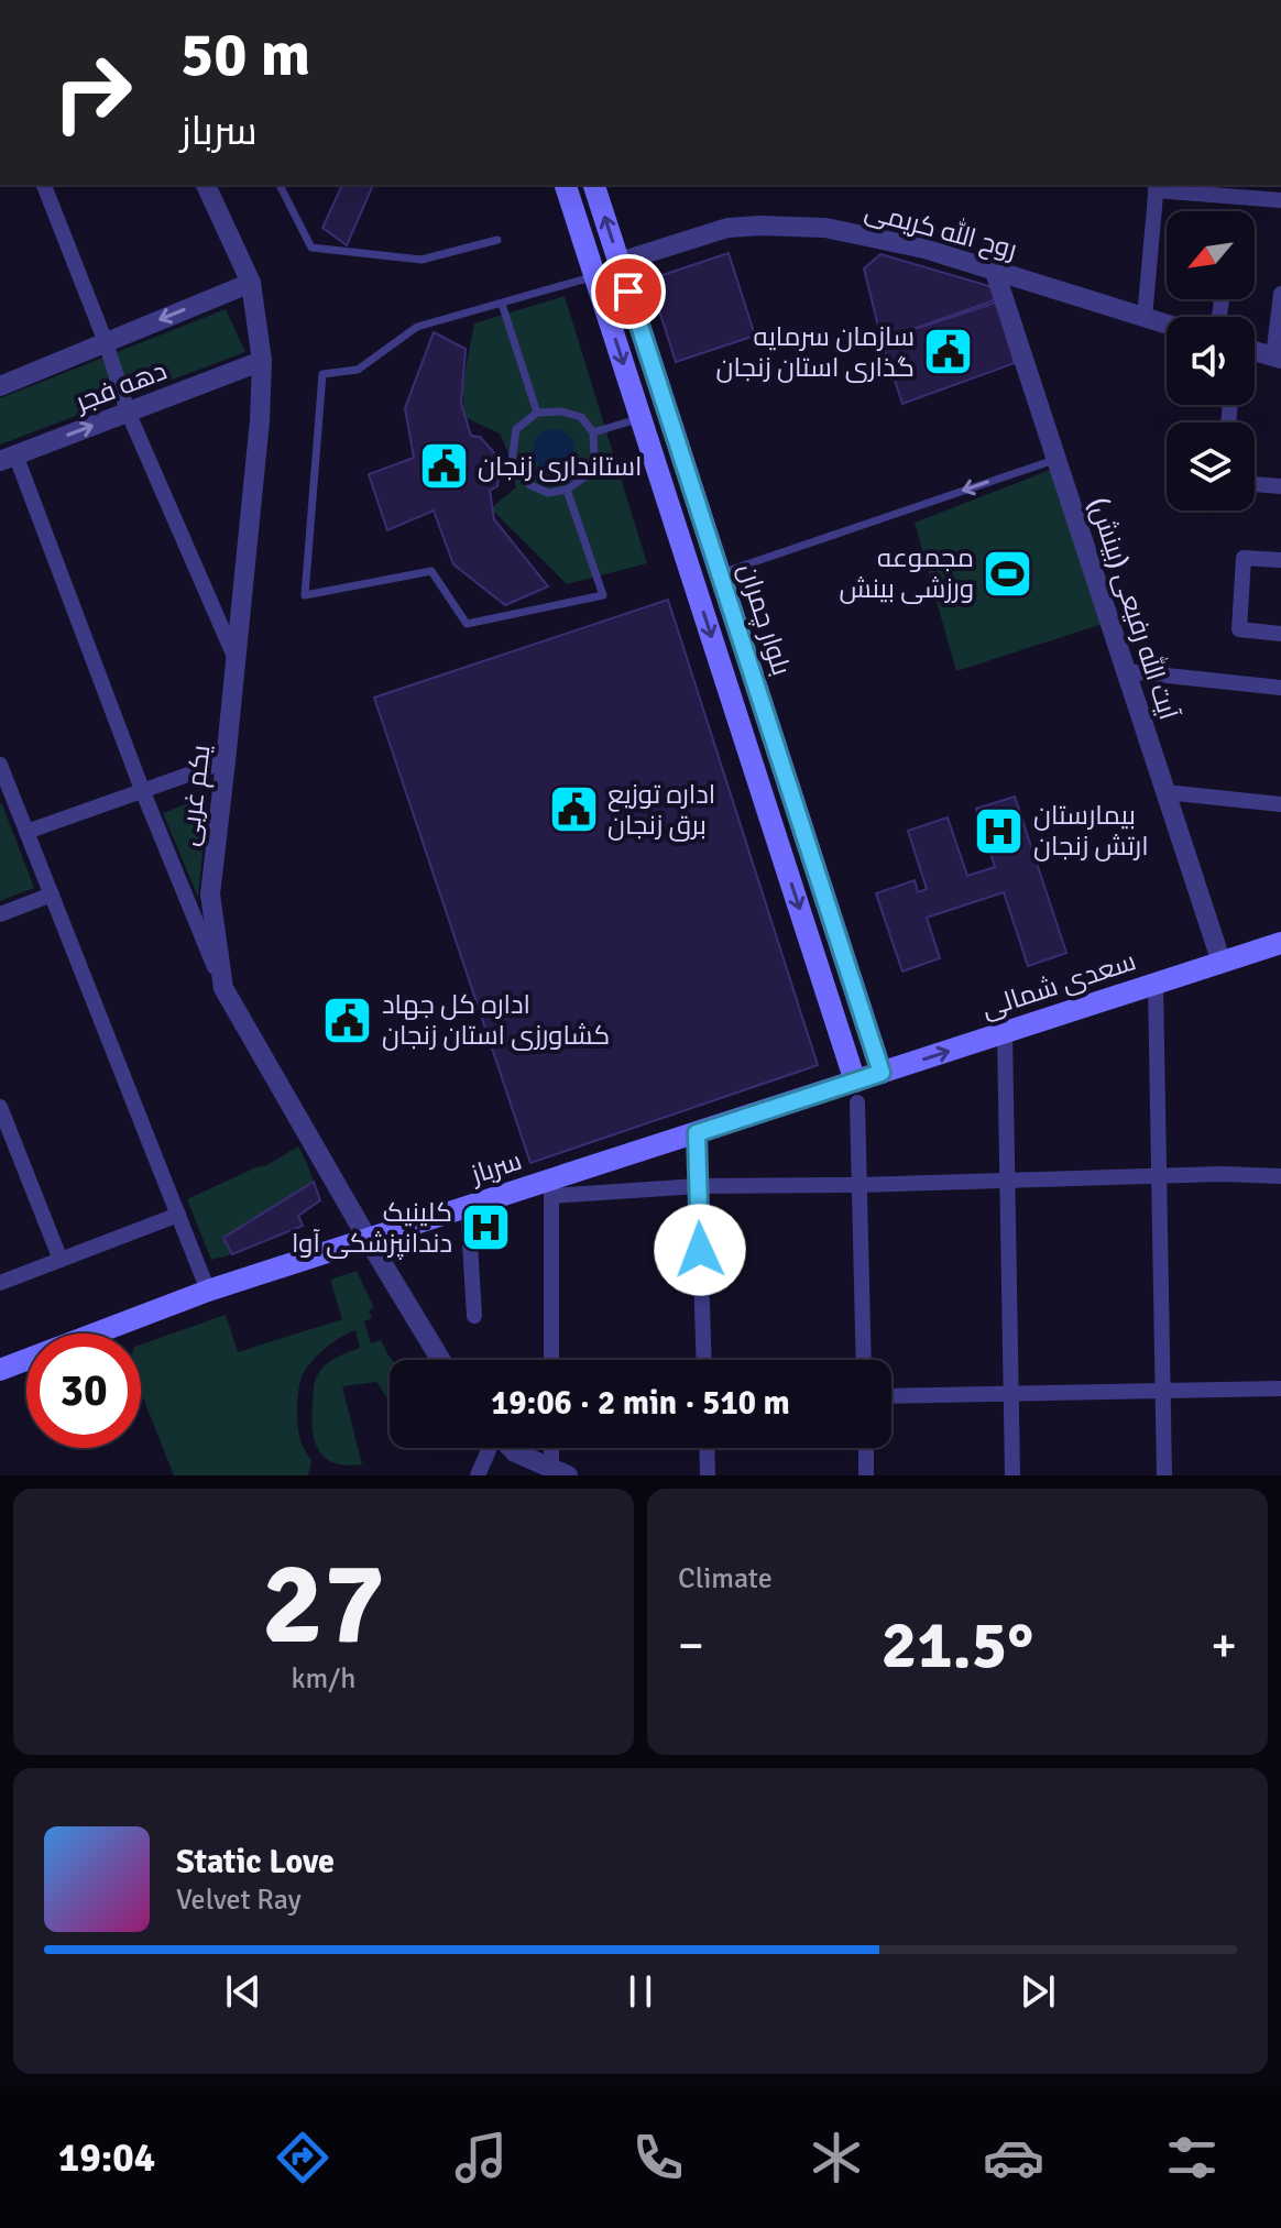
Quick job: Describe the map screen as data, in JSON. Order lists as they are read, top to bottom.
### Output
{
  "streets": {
    "main road": ["بلوار چمران", "سعدی شمالی", "سرباز"],
    "street": [
      "روح الله کریمی",
      "دهه فجر",
      "آیت الله رفیعی (بینش)",
      "یکم غربی"
    ]
  },
  "crossings": [
    ["روح الله کریمی", "آیت الله رفیعی (بینش)"],
    ["روح الله کریمی", "بلوار چمران"],
    ["دهه فجر", "یکم غربی"],
    ["آیت الله رفیعی (بینش)", "سعدی شمالی"],
    ["بلوار چمران", "سعدی شمالی"],
    ["یکم غربی", "سرباز"],
    ["سعدی شمالی", "سرباز"]
  ],
  "places": {
    "public building": [
      "سازمان سرمایه گذاری استان زنجان",
      "استانداری زنجان",
      "اداره توزیع برق زنجان",
      "اداره کل جهاد کشاورزی استان زنجان"
    ],
    "sports": ["مجموعه ورزشی بینش"],
    "hospital": ["بیمارستان ارتش زنجان", "کلینیک دندانپزشکی آوا"]
  },
  "north": "bottom left",
  "page": {
    "turn": ["50 m", "سرباز"],
    "limit": "30",
    "trip": "19:06 · 2 min · 510 m",
    "tile": [
      ["27", "km/h"],
      "Climate"
    ],
    "heat": ["−", "21.5°", "+"],
    "song": ["Static Love", "Velvet Ray"],
    "tabs": "19:04"
  }
}
